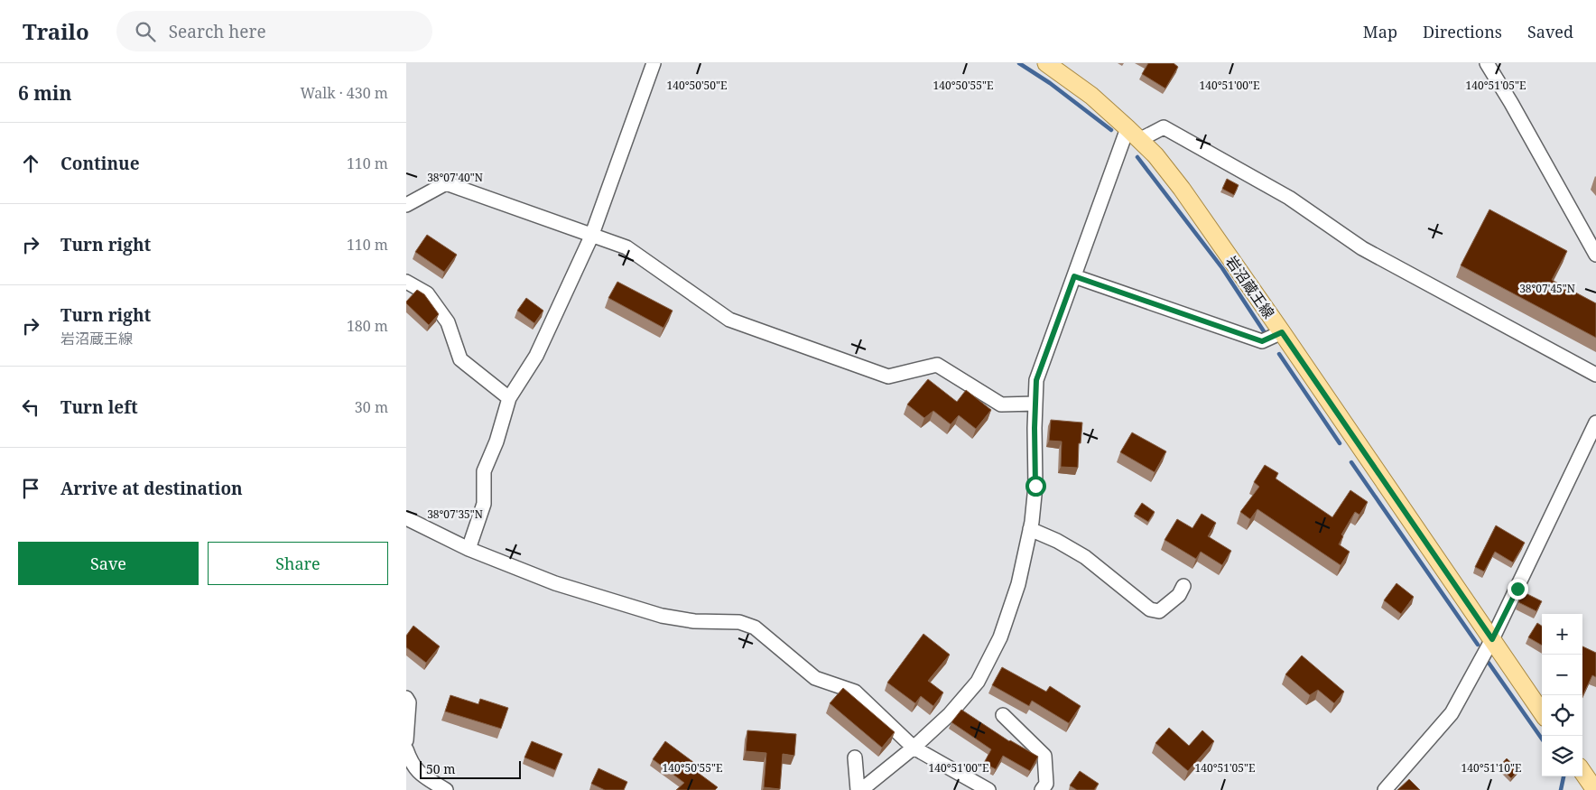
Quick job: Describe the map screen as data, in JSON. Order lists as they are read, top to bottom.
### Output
{
  "streets": {
    "main road": ["岩沼蔵王線"]
  },
  "scale_bar": "50 m",
  "page": {
    "header": "Trailo",
    "search": "Search here",
    "nav": ["Map", "Directions", "Saved"],
    "heading": ["6 min", "Walk · 430 m"],
    "list": [
      ["Continue", "110 m"],
      ["Turn right", "110 m"],
      ["Turn right", "岩沼蔵王線", "180 m"],
      ["Turn left", "30 m"],
      "Arrive at destination"
    ],
    "buttons": ["Save", "Share"],
    "map_buttons": ["+", "−"],
    "scale": "50 m"
  },
  "coordinates": [
    "140°50'50\"E",
    "140°50'55\"E",
    "140°51'00\"E",
    "140°51'05\"E",
    "38°07'40\"N",
    "38°07'45\"N",
    "38°07'35\"N",
    "140°51'10\"E"
  ]
}
